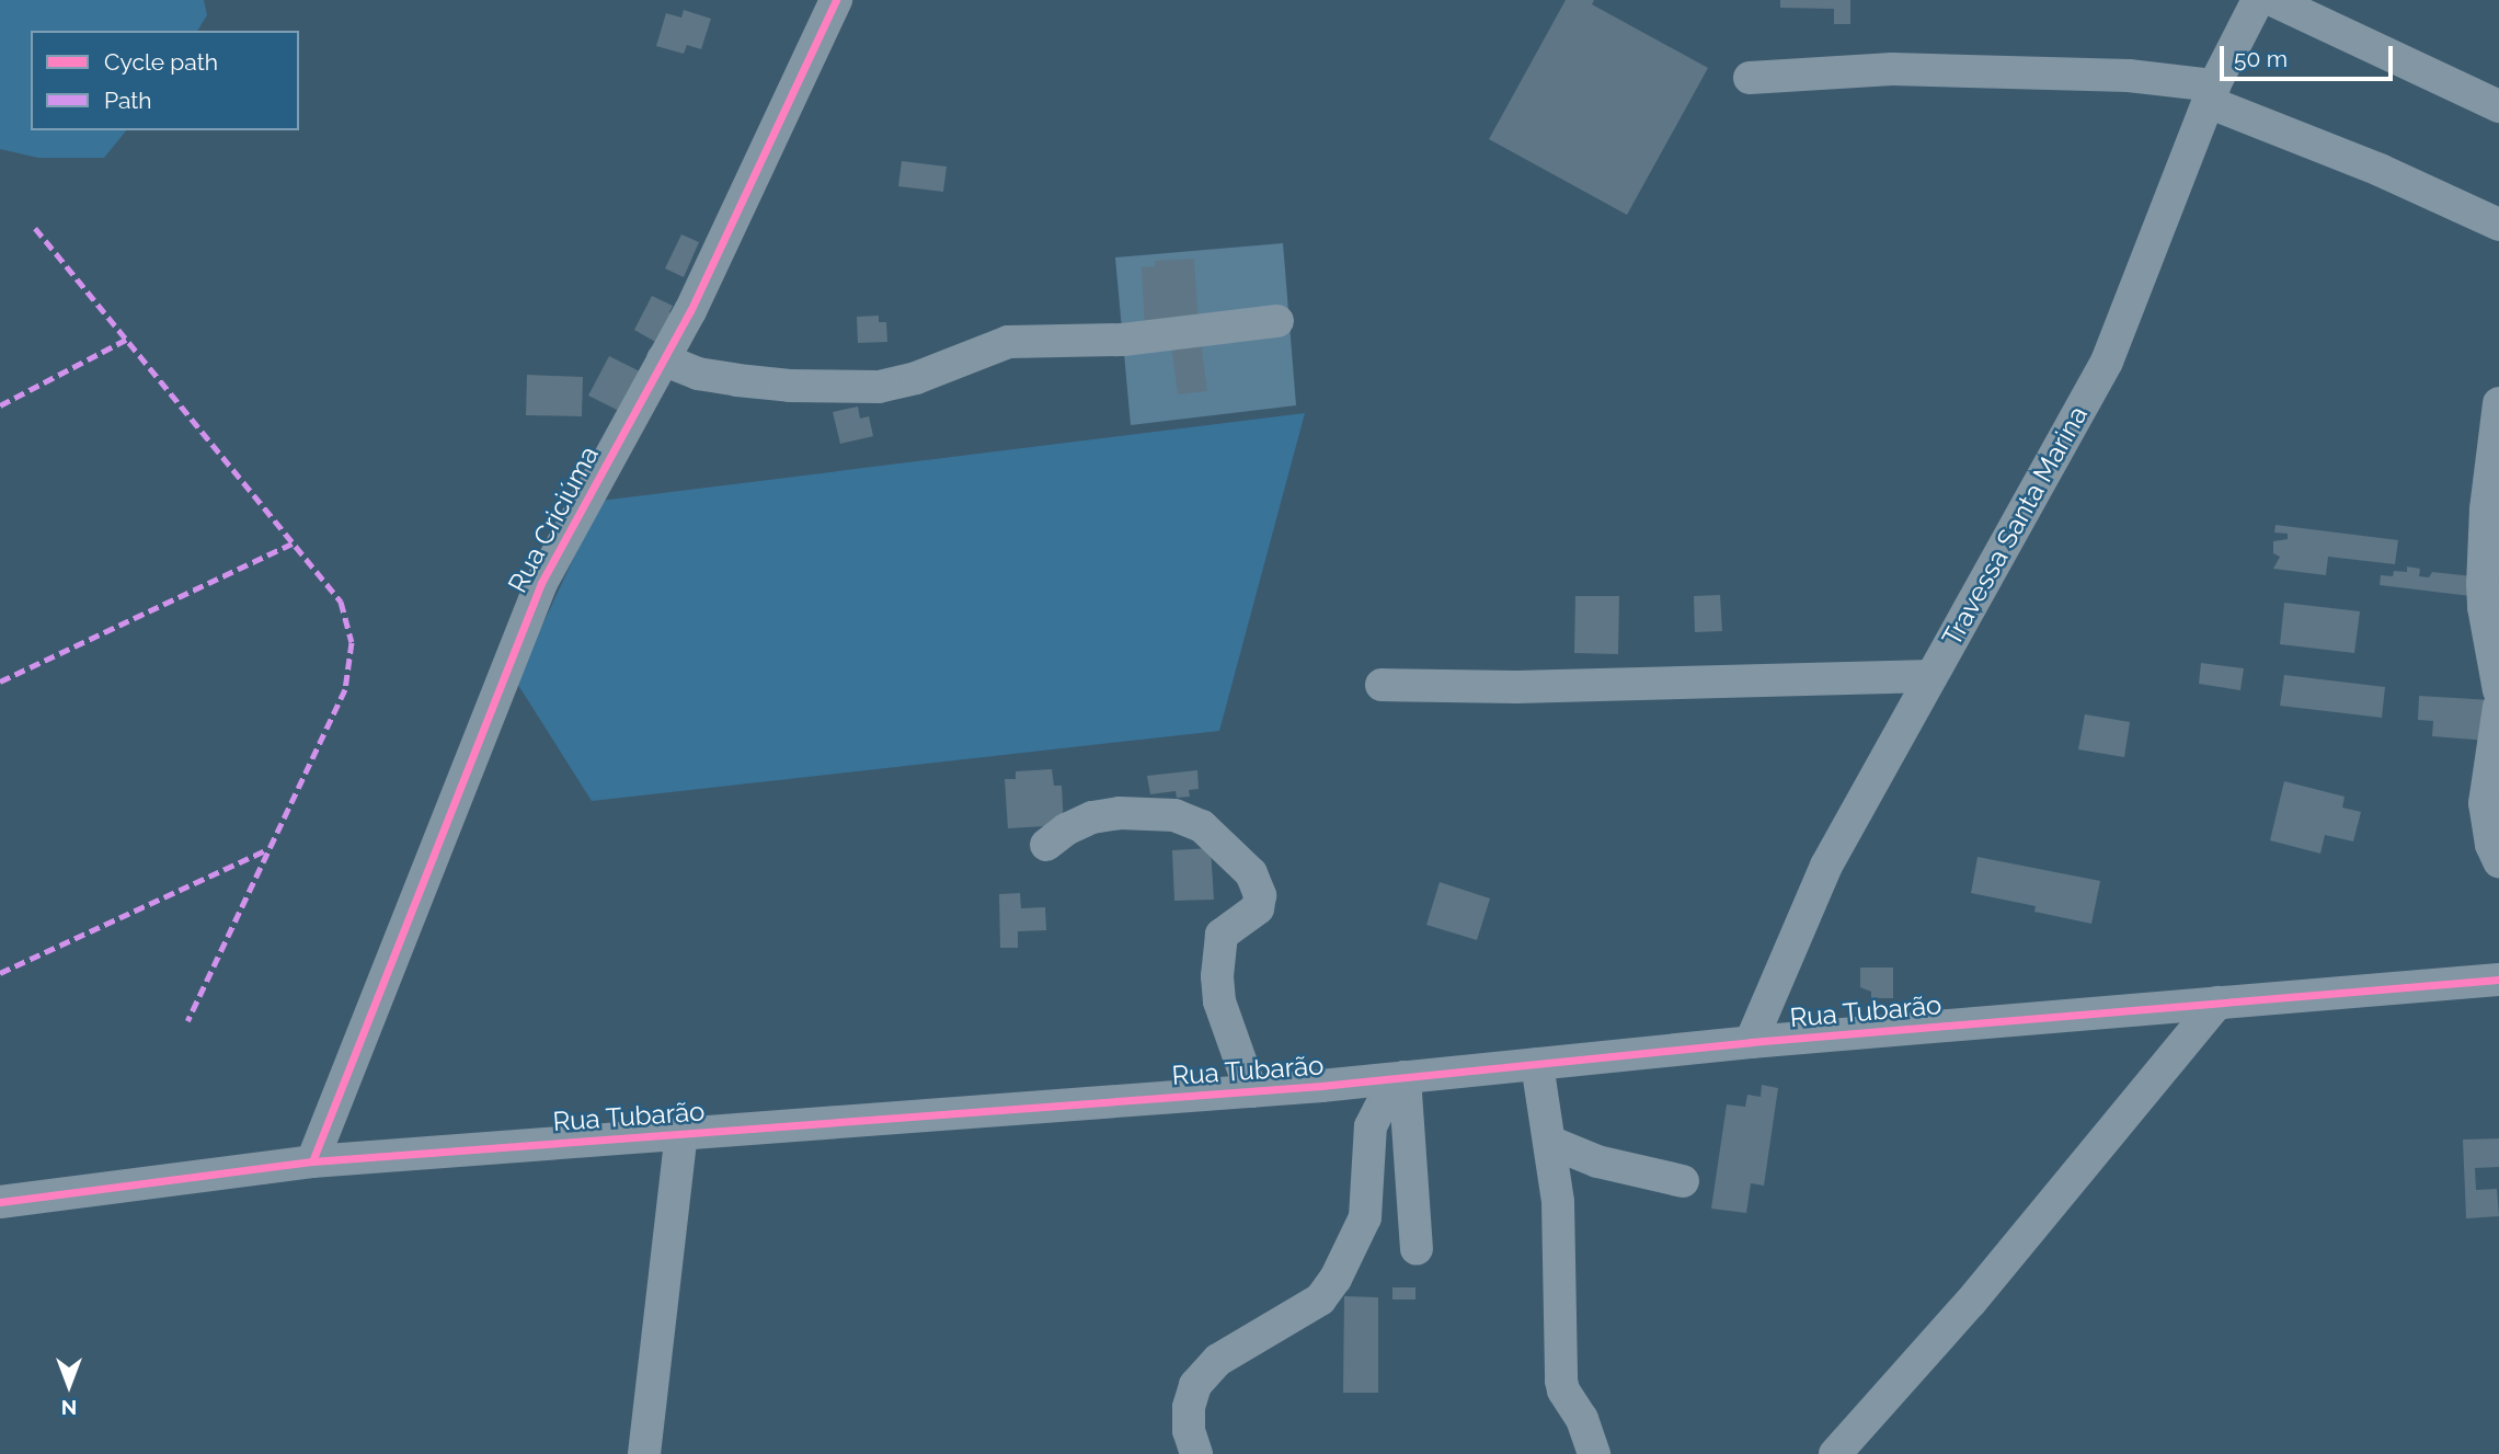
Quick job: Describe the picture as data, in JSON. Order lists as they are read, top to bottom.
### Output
{
  "streets": {
    "street": ["Rua Criciúma", "Travessa Santa Marina", "Rua Tubarão"]
  },
  "crossings": [
    ["Rua Criciúma", "Rua Tubarão"],
    ["Travessa Santa Marina", "Rua Tubarão"]
  ],
  "legend": ["Cycle path", "Path"],
  "scale_bar": "50 m",
  "north": "bottom"
}
